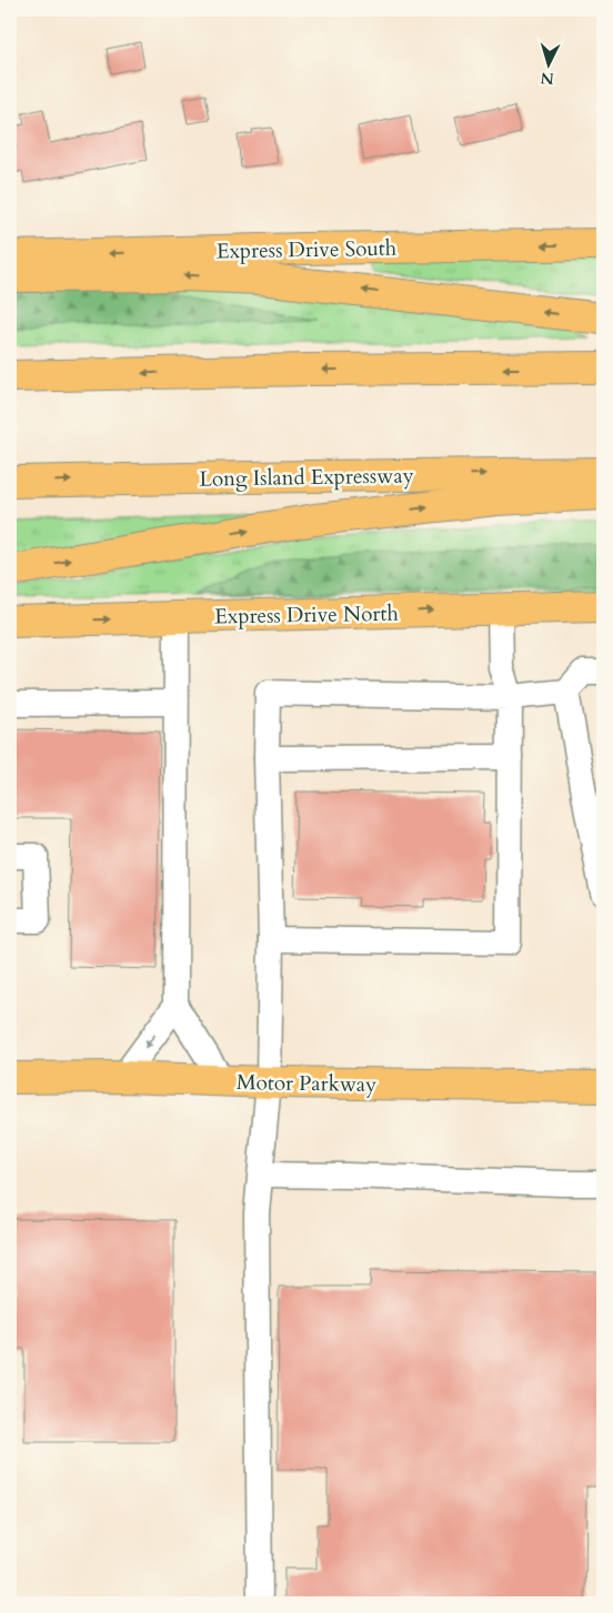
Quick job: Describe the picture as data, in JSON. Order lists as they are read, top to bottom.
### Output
{
  "streets": {
    "main road": [
      "Express Drive South",
      "Long Island Expressway",
      "Express Drive North",
      "Motor Parkway"
    ]
  },
  "north": "bottom"
}
